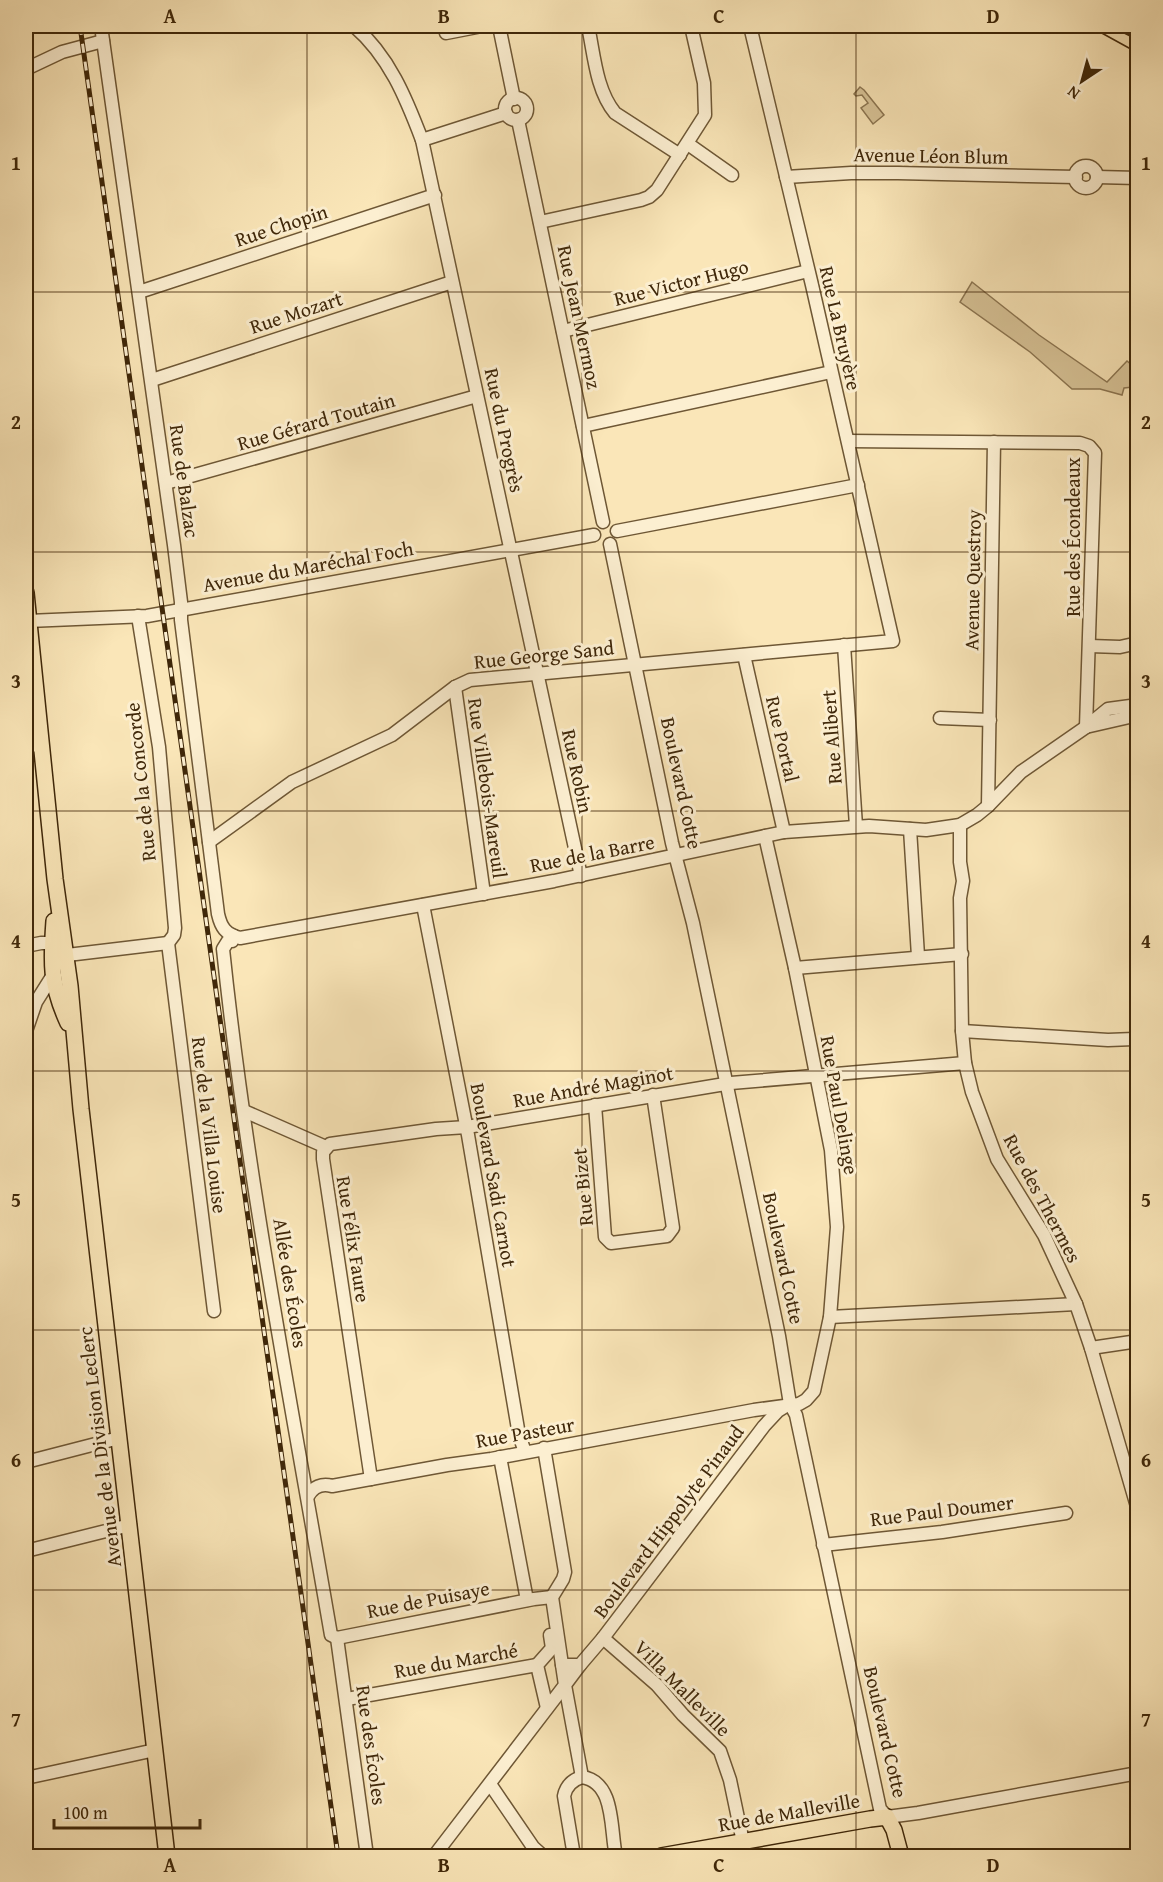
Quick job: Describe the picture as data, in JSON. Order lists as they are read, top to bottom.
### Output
{
  "streets": {
    "main road": ["Boulevard Cotte", "Avenue de la Division Leclerc", "Rue de Malleville"],
    "street": [
      "Avenue Léon Blum",
      "Rue Chopin",
      "Rue Victor Hugo",
      "Rue Mozart",
      "Rue Jean Mermoz",
      "Rue La Bruyère",
      "Rue Gérard Toutain",
      "Rue du Progrès",
      "Rue de Balzac",
      "Rue des Écondeaux",
      "Avenue du Maréchal Foch",
      "Avenue Questroy",
      "Rue George Sand",
      "Rue Alibert",
      "Rue Portal",
      "Rue Robin",
      "Rue de la Concorde",
      "Rue Villebois-Mareuil",
      "Rue de la Barre",
      "Rue André Maginot",
      "Rue Paul Delinge",
      "Rue de la Villa Louise",
      "Boulevard Sadi Carnot",
      "Rue Bizet",
      "Rue des Thermes",
      "Rue Félix Faure",
      "Allée des Écoles",
      "Rue Pasteur",
      "Rue Paul Doumer",
      "Boulevard Hippolyte Pinaud",
      "Rue de Puisaye",
      "Rue du Marché",
      "Villa Malleville",
      "Rue des Écoles"
    ]
  },
  "crossings": [
    ["Avenue Léon Blum", "Rue La Bruyère"],
    ["Rue Chopin", "Rue du Progrès"],
    ["Rue Chopin", "Rue de Balzac"],
    ["Rue Victor Hugo", "Rue Jean Mermoz"],
    ["Rue Victor Hugo", "Rue La Bruyère"],
    ["Rue Mozart", "Rue du Progrès"],
    ["Rue Mozart", "Rue de Balzac"],
    ["Rue Jean Mermoz", "Avenue du Maréchal Foch"],
    ["Rue La Bruyère", "Rue des Écondeaux"],
    ["Rue La Bruyère", "Rue George Sand"],
    ["Rue Gérard Toutain", "Rue du Progrès"],
    ["Rue Gérard Toutain", "Rue de Balzac"],
    ["Rue du Progrès", "Avenue du Maréchal Foch"],
    ["Rue du Progrès", "Rue George Sand"],
    ["Rue du Progrès", "Rue Robin"],
    ["Rue de Balzac", "Avenue du Maréchal Foch"],
    ["Rue de Balzac", "Rue George Sand"],
    ["Rue de Balzac", "Rue de la Barre"],
    ["Rue de Balzac", "Allée des Écoles"],
    ["Rue des Écondeaux", "Avenue Questroy"],
    ["Avenue du Maréchal Foch", "Rue de la Concorde"],
    ["Avenue du Maréchal Foch", "Avenue de la Division Leclerc"],
    ["Rue George Sand", "Rue Alibert"],
    ["Rue George Sand", "Rue Portal"],
    ["Rue George Sand", "Rue Robin"],
    ["Rue George Sand", "Boulevard Cotte"],
    ["Rue George Sand", "Rue Villebois-Mareuil"],
    ["Rue Alibert", "Rue de la Barre"],
    ["Rue Portal", "Rue de la Barre"],
    ["Rue Robin", "Rue de la Barre"],
    ["Rue de la Concorde", "Rue de la Villa Louise"],
    ["Boulevard Cotte", "Rue de la Barre"],
    ["Boulevard Cotte", "Rue André Maginot"],
    ["Boulevard Cotte", "Rue Paul Delinge"],
    ["Boulevard Cotte", "Rue Pasteur"],
    ["Boulevard Cotte", "Rue Paul Doumer"],
    ["Boulevard Cotte", "Boulevard Hippolyte Pinaud"],
    ["Boulevard Cotte", "Rue de Malleville"],
    ["Rue Villebois-Mareuil", "Rue de la Barre"],
    ["Rue de la Barre", "Rue Paul Delinge"],
    ["Rue de la Barre", "Boulevard Sadi Carnot"],
    ["Rue de la Barre", "Rue des Thermes"],
    ["Rue de la Barre", "Allée des Écoles"],
    ["Rue André Maginot", "Rue Paul Delinge"],
    ["Rue André Maginot", "Boulevard Sadi Carnot"],
    ["Rue André Maginot", "Rue Bizet"],
    ["Rue André Maginot", "Rue des Thermes"],
    ["Rue Paul Delinge", "Rue Pasteur"],
    ["Rue Paul Delinge", "Boulevard Hippolyte Pinaud"],
    ["Boulevard Sadi Carnot", "Rue Pasteur"],
    ["Rue Félix Faure", "Rue Pasteur"],
    ["Allée des Écoles", "Rue Pasteur"],
    ["Allée des Écoles", "Rue de Puisaye"],
    ["Allée des Écoles", "Rue des Écoles"],
    ["Rue Pasteur", "Boulevard Hippolyte Pinaud"],
    ["Boulevard Hippolyte Pinaud", "Villa Malleville"],
    ["Rue de Puisaye", "Rue des Écoles"],
    ["Rue du Marché", "Rue des Écoles"],
    ["Villa Malleville", "Rue de Malleville"]
  ],
  "scale_bar": "100 m",
  "north": "bottom left",
  "grid": {
    "columns": [
      "A",
      "B",
      "C",
      "D"
    ],
    "rows": [
      "1",
      "2",
      "3",
      "4",
      "5",
      "6",
      "7"
    ]
  }
}
